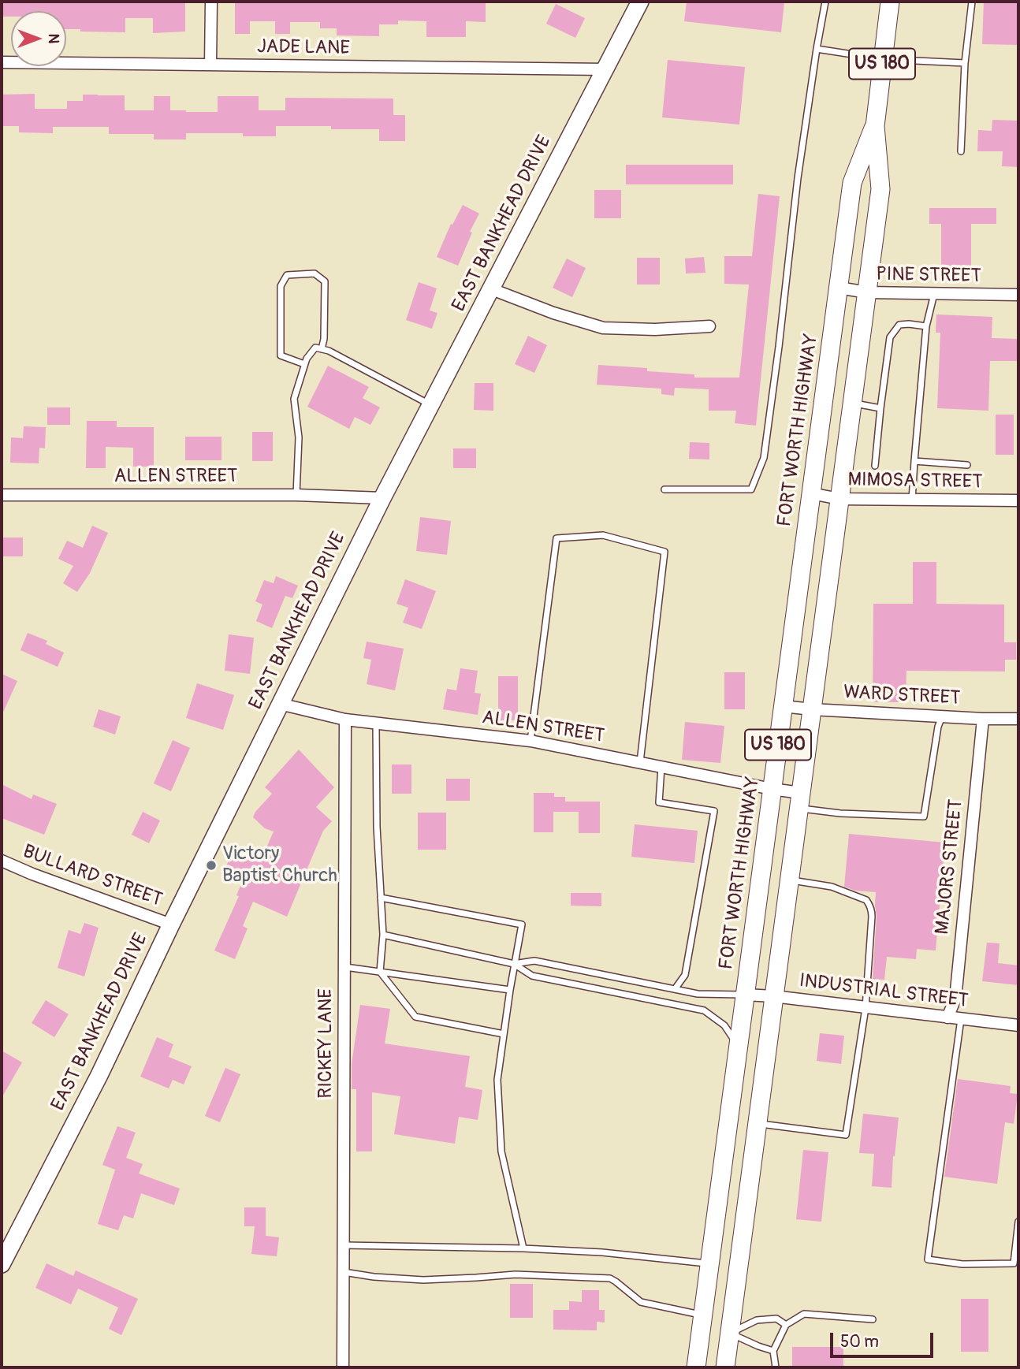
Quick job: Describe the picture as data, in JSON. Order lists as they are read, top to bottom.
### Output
{
  "streets": {
    "main road": ["US 180", "FORT WORTH HIGHWAY"],
    "street": [
      "JADE LANE",
      "EAST BANKHEAD DRIVE",
      "PINE STREET",
      "ALLEN STREET",
      "MIMOSA STREET",
      "WARD STREET",
      "MAJORS STREET",
      "BULLARD STREET",
      "INDUSTRIAL STREET",
      "RICKEY LANE"
    ]
  },
  "crossings": [
    ["JADE LANE", "EAST BANKHEAD DRIVE"],
    ["EAST BANKHEAD DRIVE", "ALLEN STREET"],
    ["EAST BANKHEAD DRIVE", "BULLARD STREET"],
    ["PINE STREET", "FORT WORTH HIGHWAY"],
    ["FORT WORTH HIGHWAY", "ALLEN STREET"],
    ["FORT WORTH HIGHWAY", "MIMOSA STREET"],
    ["FORT WORTH HIGHWAY", "WARD STREET"],
    ["FORT WORTH HIGHWAY", "INDUSTRIAL STREET"],
    ["ALLEN STREET", "RICKEY LANE"],
    ["WARD STREET", "MAJORS STREET"],
    ["MAJORS STREET", "INDUSTRIAL STREET"]
  ],
  "places": ["Victory Baptist Church"],
  "scale_bar": "50 m",
  "north": "right"
}
